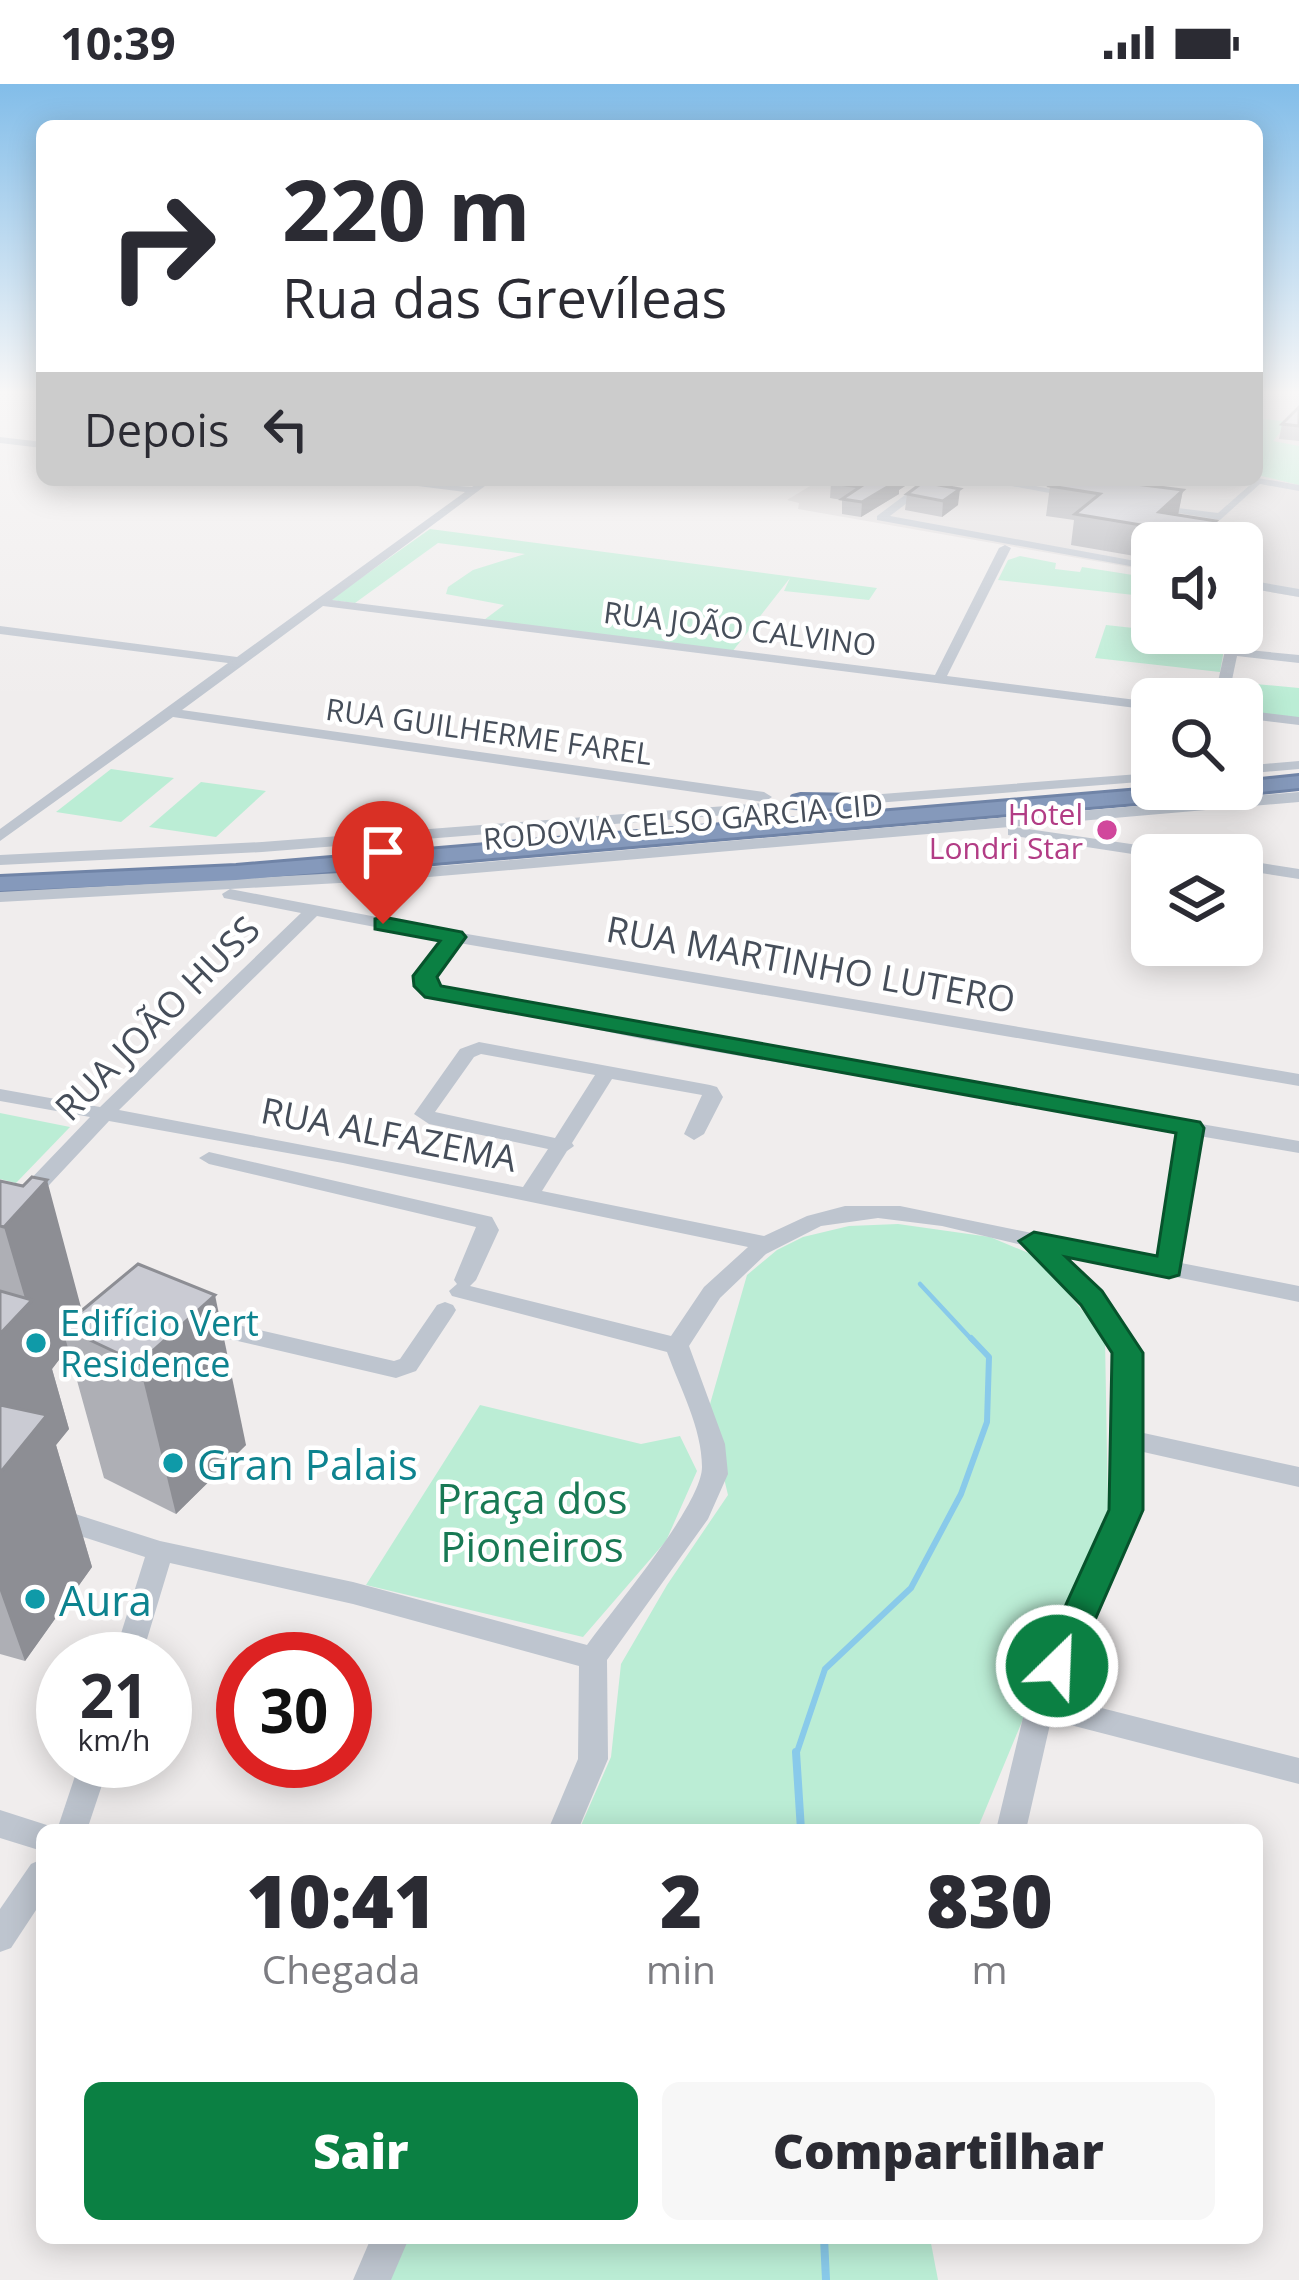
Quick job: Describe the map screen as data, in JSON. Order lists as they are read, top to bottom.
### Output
{
  "streets": {
    "highway": ["RODOVIA CELSO GARCIA CID"],
    "street": [
      "RUA JOÃO CALVINO",
      "RUA GUILHERME FAREL",
      "RUA MARTINHO LUTERO",
      "RUA JOÃO HUSS",
      "RUA ALFAZEMA"
    ]
  },
  "crossings": [
    ["RUA GUILHERME FAREL", "RODOVIA CELSO GARCIA CID"],
    ["RODOVIA CELSO GARCIA CID", "RUA JOÃO HUSS"],
    ["RUA MARTINHO LUTERO", "RUA JOÃO HUSS"],
    ["RUA JOÃO HUSS", "RUA ALFAZEMA"]
  ],
  "parks": ["Praça dos Pioneiros"],
  "places": [
    "Hotel Londri Star",
    "Edifício Vert Residence",
    "Gran Palais",
    "Aura"
  ],
  "page": {
    "status": "10:39",
    "turn": ["220 m", "Rua das Grevíleas"],
    "then": "Depois",
    "speed": "21 km/h",
    "limit": "30",
    "eta": [
      "10:41",
      "Chegada",
      "2",
      "min",
      "830",
      "m"
    ],
    "buttons": ["Sair", "Compartilhar"]
  }
}
